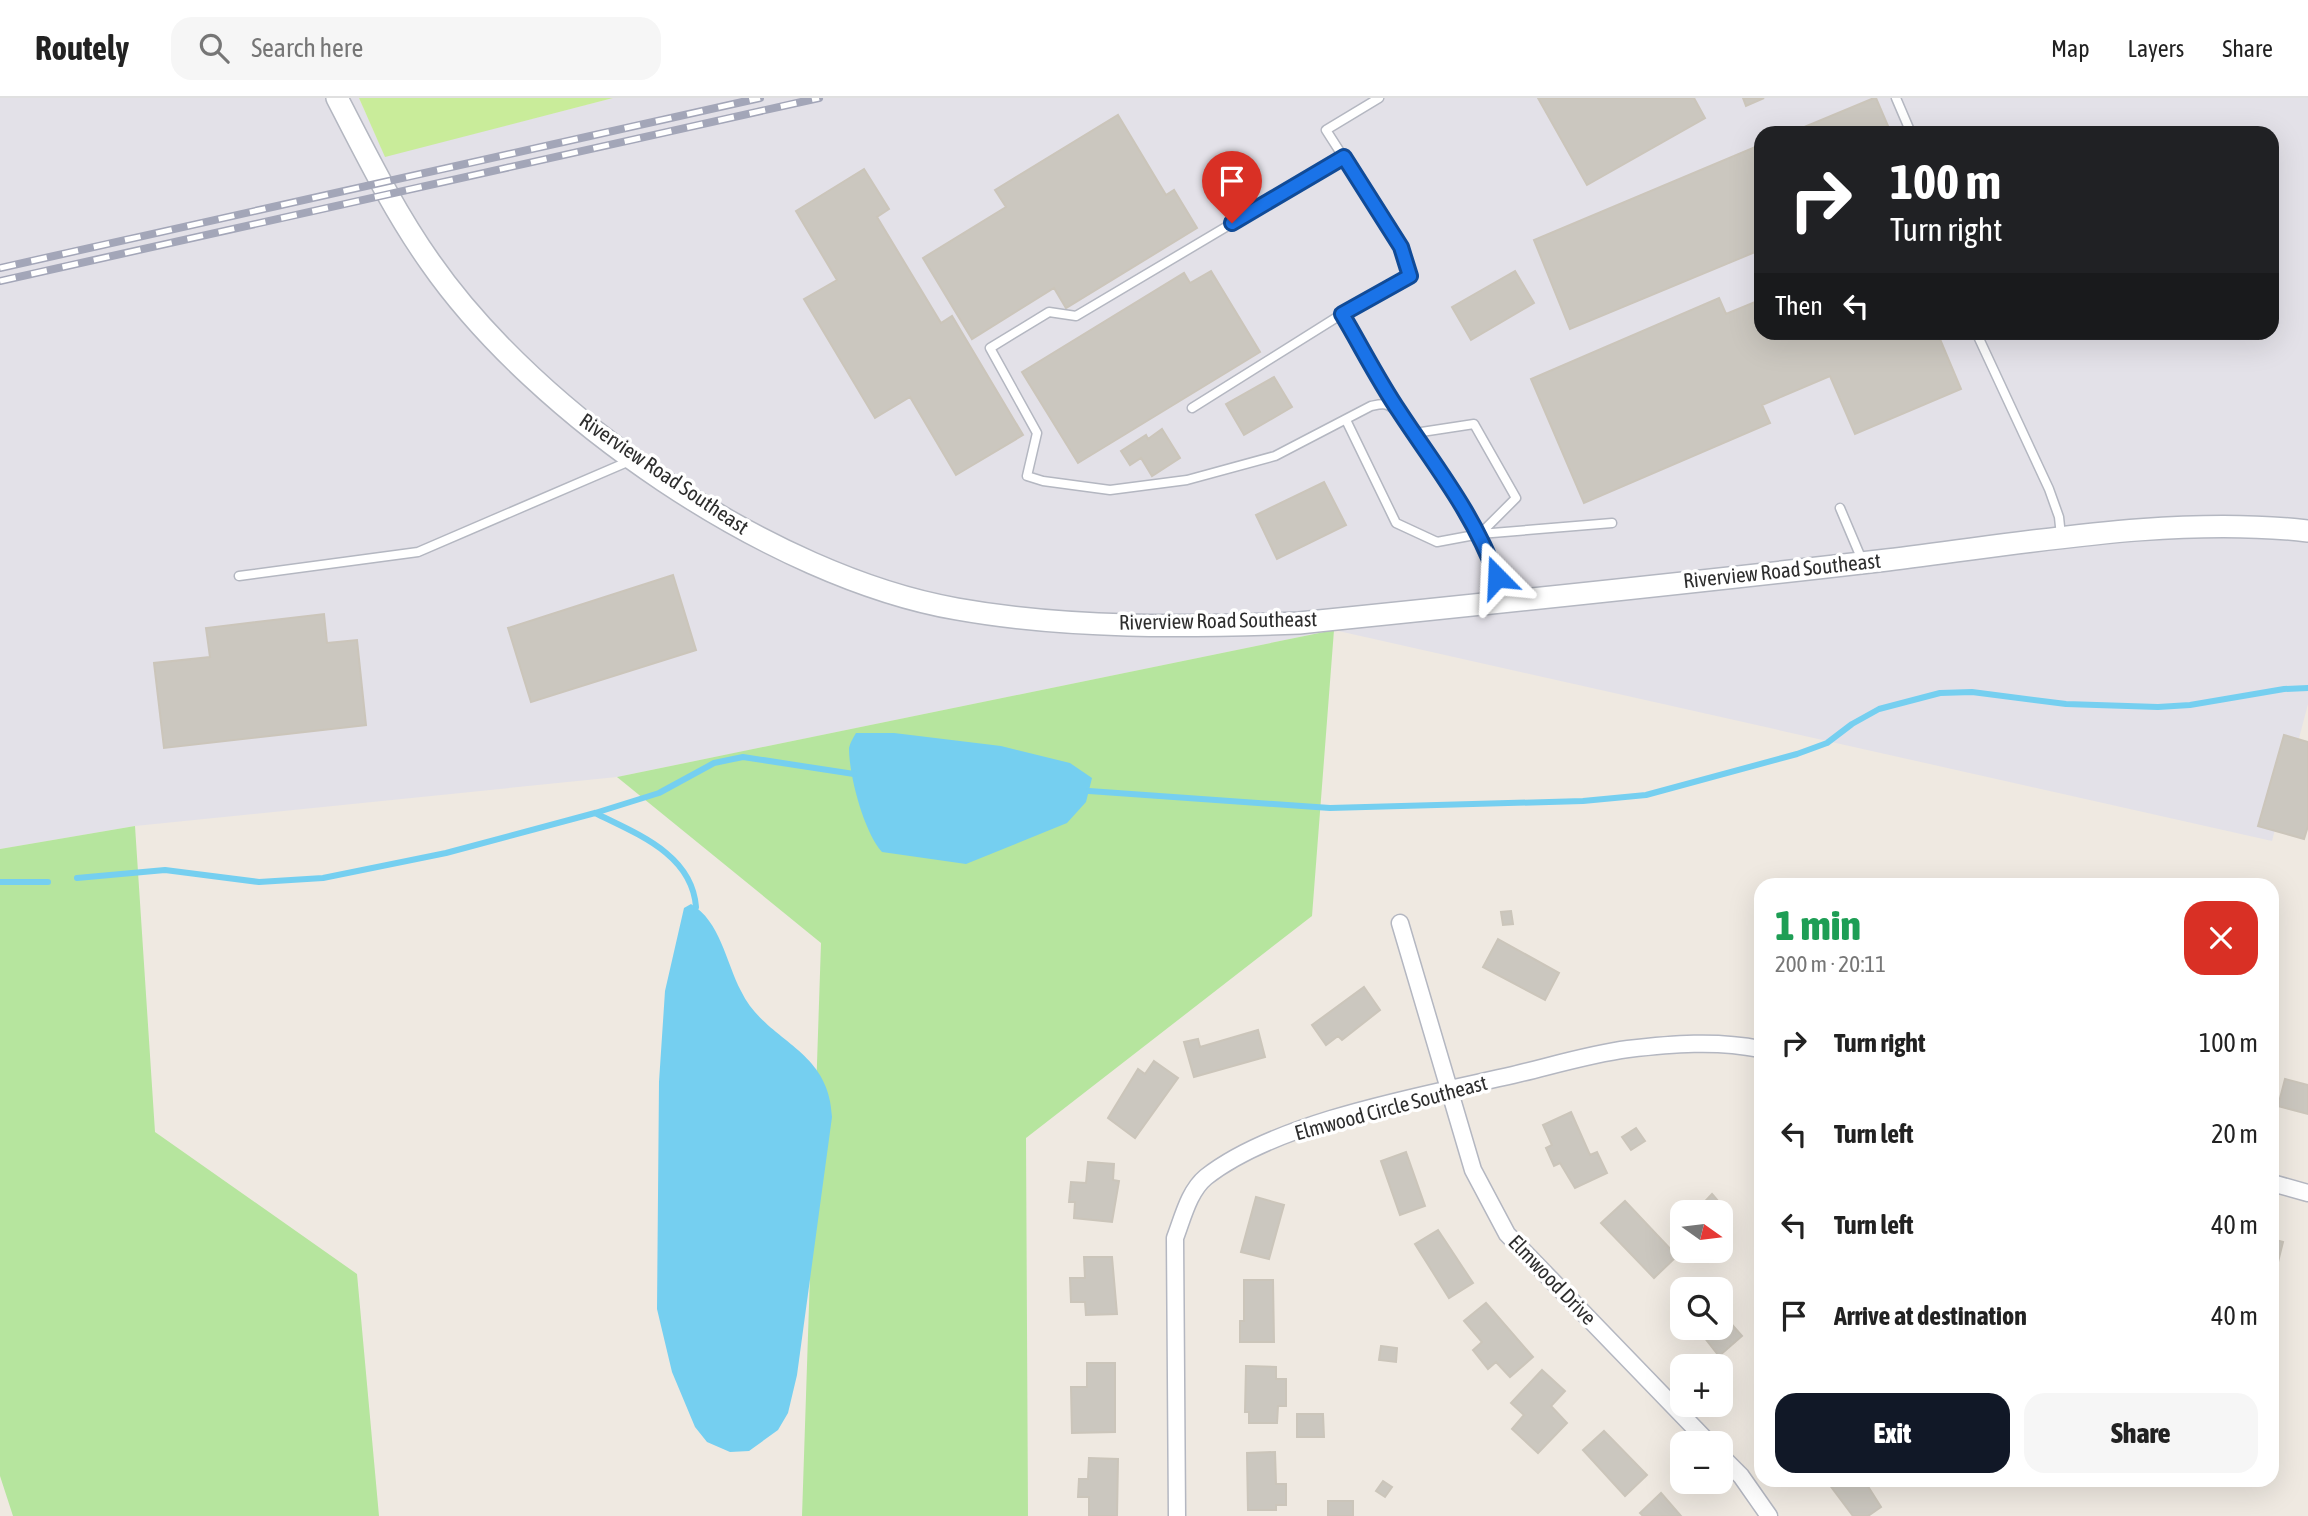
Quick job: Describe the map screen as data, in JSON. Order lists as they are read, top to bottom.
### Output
{
  "streets": {
    "street": ["Riverview Road Southeast", "Elmwood Circle Southeast", "Elmwood Drive"]
  },
  "crossings": [
    ["Elmwood Circle Southeast", "Elmwood Drive"]
  ],
  "north": "right",
  "page": {
    "header": "Routely",
    "search": "Search here",
    "nav": ["Map", "Layers", "Share"],
    "turn": ["100 m", "Turn right"],
    "then": "Then",
    "heading": ["1 min", "200 m · 20:11"],
    "list": [
      {
        "name": "Turn right",
        "value": "100 m"
      },
      {
        "name": "Turn left",
        "value": "20 m"
      },
      {
        "name": "Turn left",
        "value": "40 m"
      },
      {
        "name": "Arrive at destination",
        "value": "40 m"
      }
    ],
    "map_buttons": ["+", "−"],
    "buttons": ["Exit", "Share"]
  }
}
